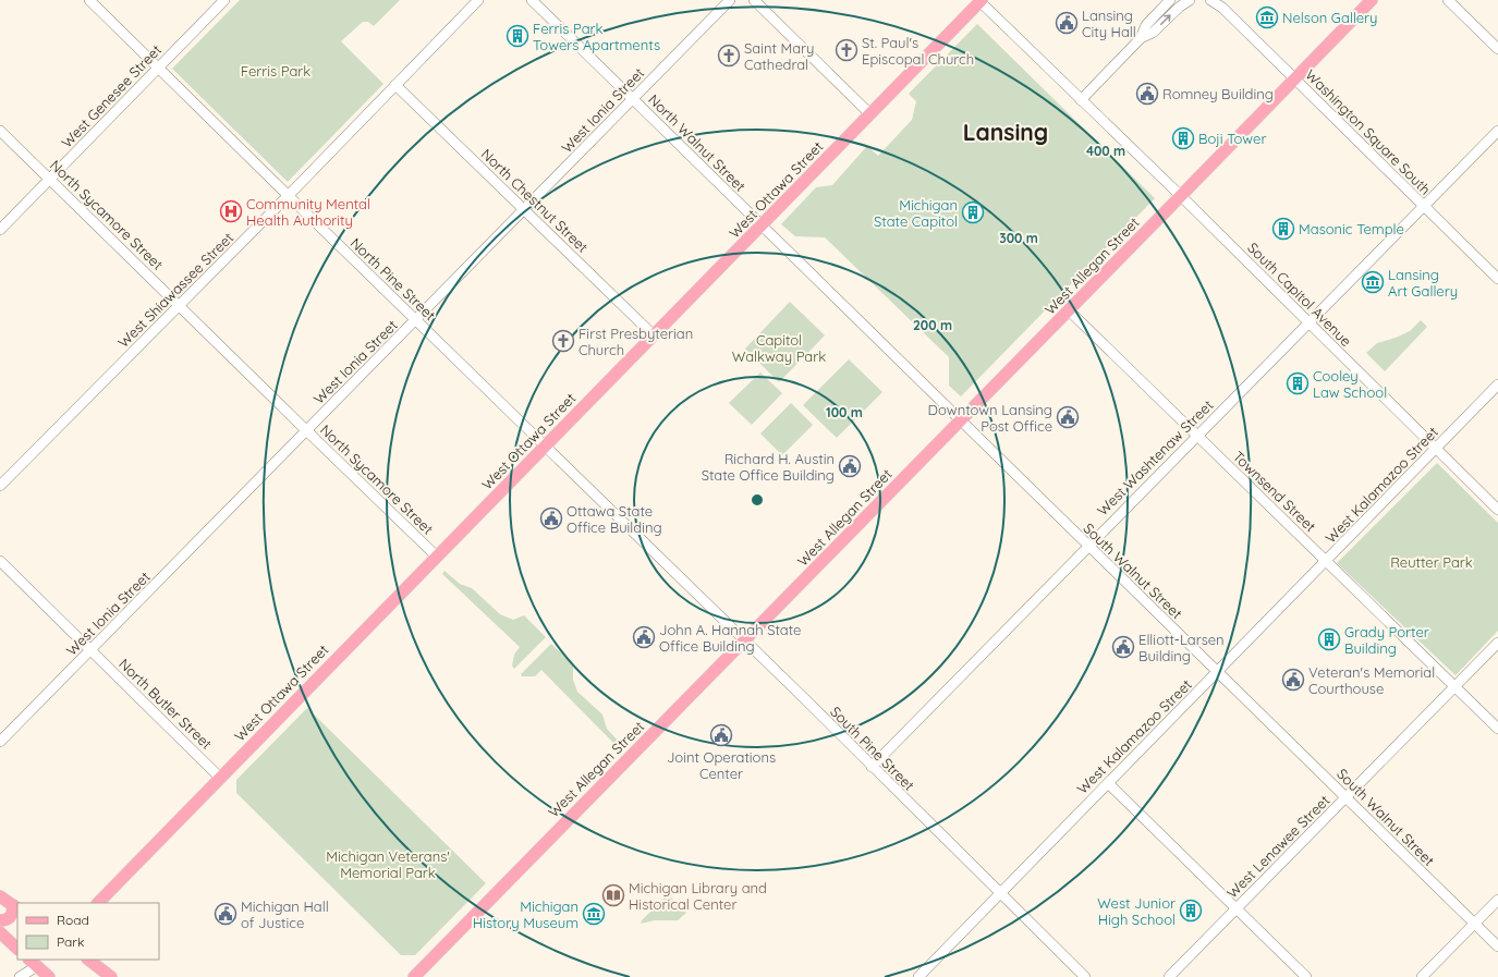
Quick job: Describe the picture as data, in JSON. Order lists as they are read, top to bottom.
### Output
{
  "streets": {
    "main road": ["West Ottawa Street", "West Allegan Street"],
    "street": [
      "West Genesee Street",
      "West Ionia Street",
      "Washington Square South",
      "North Walnut Street",
      "North Chestnut Street",
      "North Sycamore Street",
      "North Pine Street",
      "West Shiawassee Street",
      "South Capitol Avenue",
      "West Washtenaw Street",
      "West Kalamazoo Street",
      "Townsend Street",
      "South Walnut Street",
      "North Butler Street",
      "South Pine Street",
      "West Lenawee Street"
    ]
  },
  "crossings": [
    ["West Genesee Street", "North Sycamore Street"],
    ["West Genesee Street", "North Pine Street"],
    ["West Ionia Street", "North Walnut Street"],
    ["West Ionia Street", "North Chestnut Street"],
    ["West Ionia Street", "North Sycamore Street"],
    ["West Ionia Street", "North Pine Street"],
    ["West Ionia Street", "North Butler Street"],
    ["Washington Square South", "West Allegan Street"],
    ["Washington Square South", "West Washtenaw Street"],
    ["North Walnut Street", "West Ottawa Street"],
    ["North Walnut Street", "South Walnut Street"],
    ["West Ottawa Street", "North Chestnut Street"],
    ["West Ottawa Street", "North Sycamore Street"],
    ["West Ottawa Street", "North Pine Street"],
    ["West Ottawa Street", "South Capitol Avenue"],
    ["West Ottawa Street", "North Butler Street"],
    ["North Chestnut Street", "West Shiawassee Street"],
    ["North Sycamore Street", "West Shiawassee Street"],
    ["West Allegan Street", "South Capitol Avenue"],
    ["West Allegan Street", "Townsend Street"],
    ["West Allegan Street", "South Walnut Street"],
    ["West Allegan Street", "South Pine Street"],
    ["North Pine Street", "West Shiawassee Street"],
    ["North Pine Street", "South Pine Street"],
    ["South Capitol Avenue", "West Washtenaw Street"],
    ["South Capitol Avenue", "West Kalamazoo Street"],
    ["West Washtenaw Street", "Townsend Street"],
    ["West Washtenaw Street", "South Walnut Street"],
    ["West Washtenaw Street", "South Pine Street"],
    ["West Kalamazoo Street", "Townsend Street"],
    ["West Kalamazoo Street", "South Walnut Street"],
    ["West Kalamazoo Street", "South Pine Street"],
    ["Townsend Street", "West Lenawee Street"],
    ["South Walnut Street", "West Lenawee Street"]
  ],
  "districts": ["Lansing"],
  "parks": [
    "Ferris Park",
    "Capitol Walkway Park",
    "Reutter Park",
    "Michigan Veterans' Memorial Park"
  ],
  "places": {
    "museum": ["Nelson Gallery", "Lansing Art Gallery", "Michigan History Museum"],
    "public building": [
      "Lansing City Hall",
      "Romney Building",
      "Downtown Lansing Post Office",
      "Richard H. Austin State Office Building",
      "Ottawa State Office Building",
      "John A. Hannah State Office Building",
      "Elliott-Larsen Building",
      "Veteran's Memorial Courthouse",
      "Joint Operations Center",
      "Michigan Hall of Justice"
    ],
    "building": [
      "Ferris Park Towers Apartments",
      "Boji Tower",
      "Michigan State Capitol",
      "Masonic Temple",
      "Cooley Law School",
      "Grady Porter Building",
      "West Junior High School"
    ],
    "church": ["St. Paul's Episcopal Church", "Saint Mary Cathedral", "First Presbyterian Church"],
    "hospital": ["Community Mental Health Authority"],
    "library": ["Michigan Library and Historical Center"]
  },
  "legend": ["Road", "Park"],
  "rings": [
    "400 m",
    "300 m",
    "200 m",
    "100 m"
  ]
}
